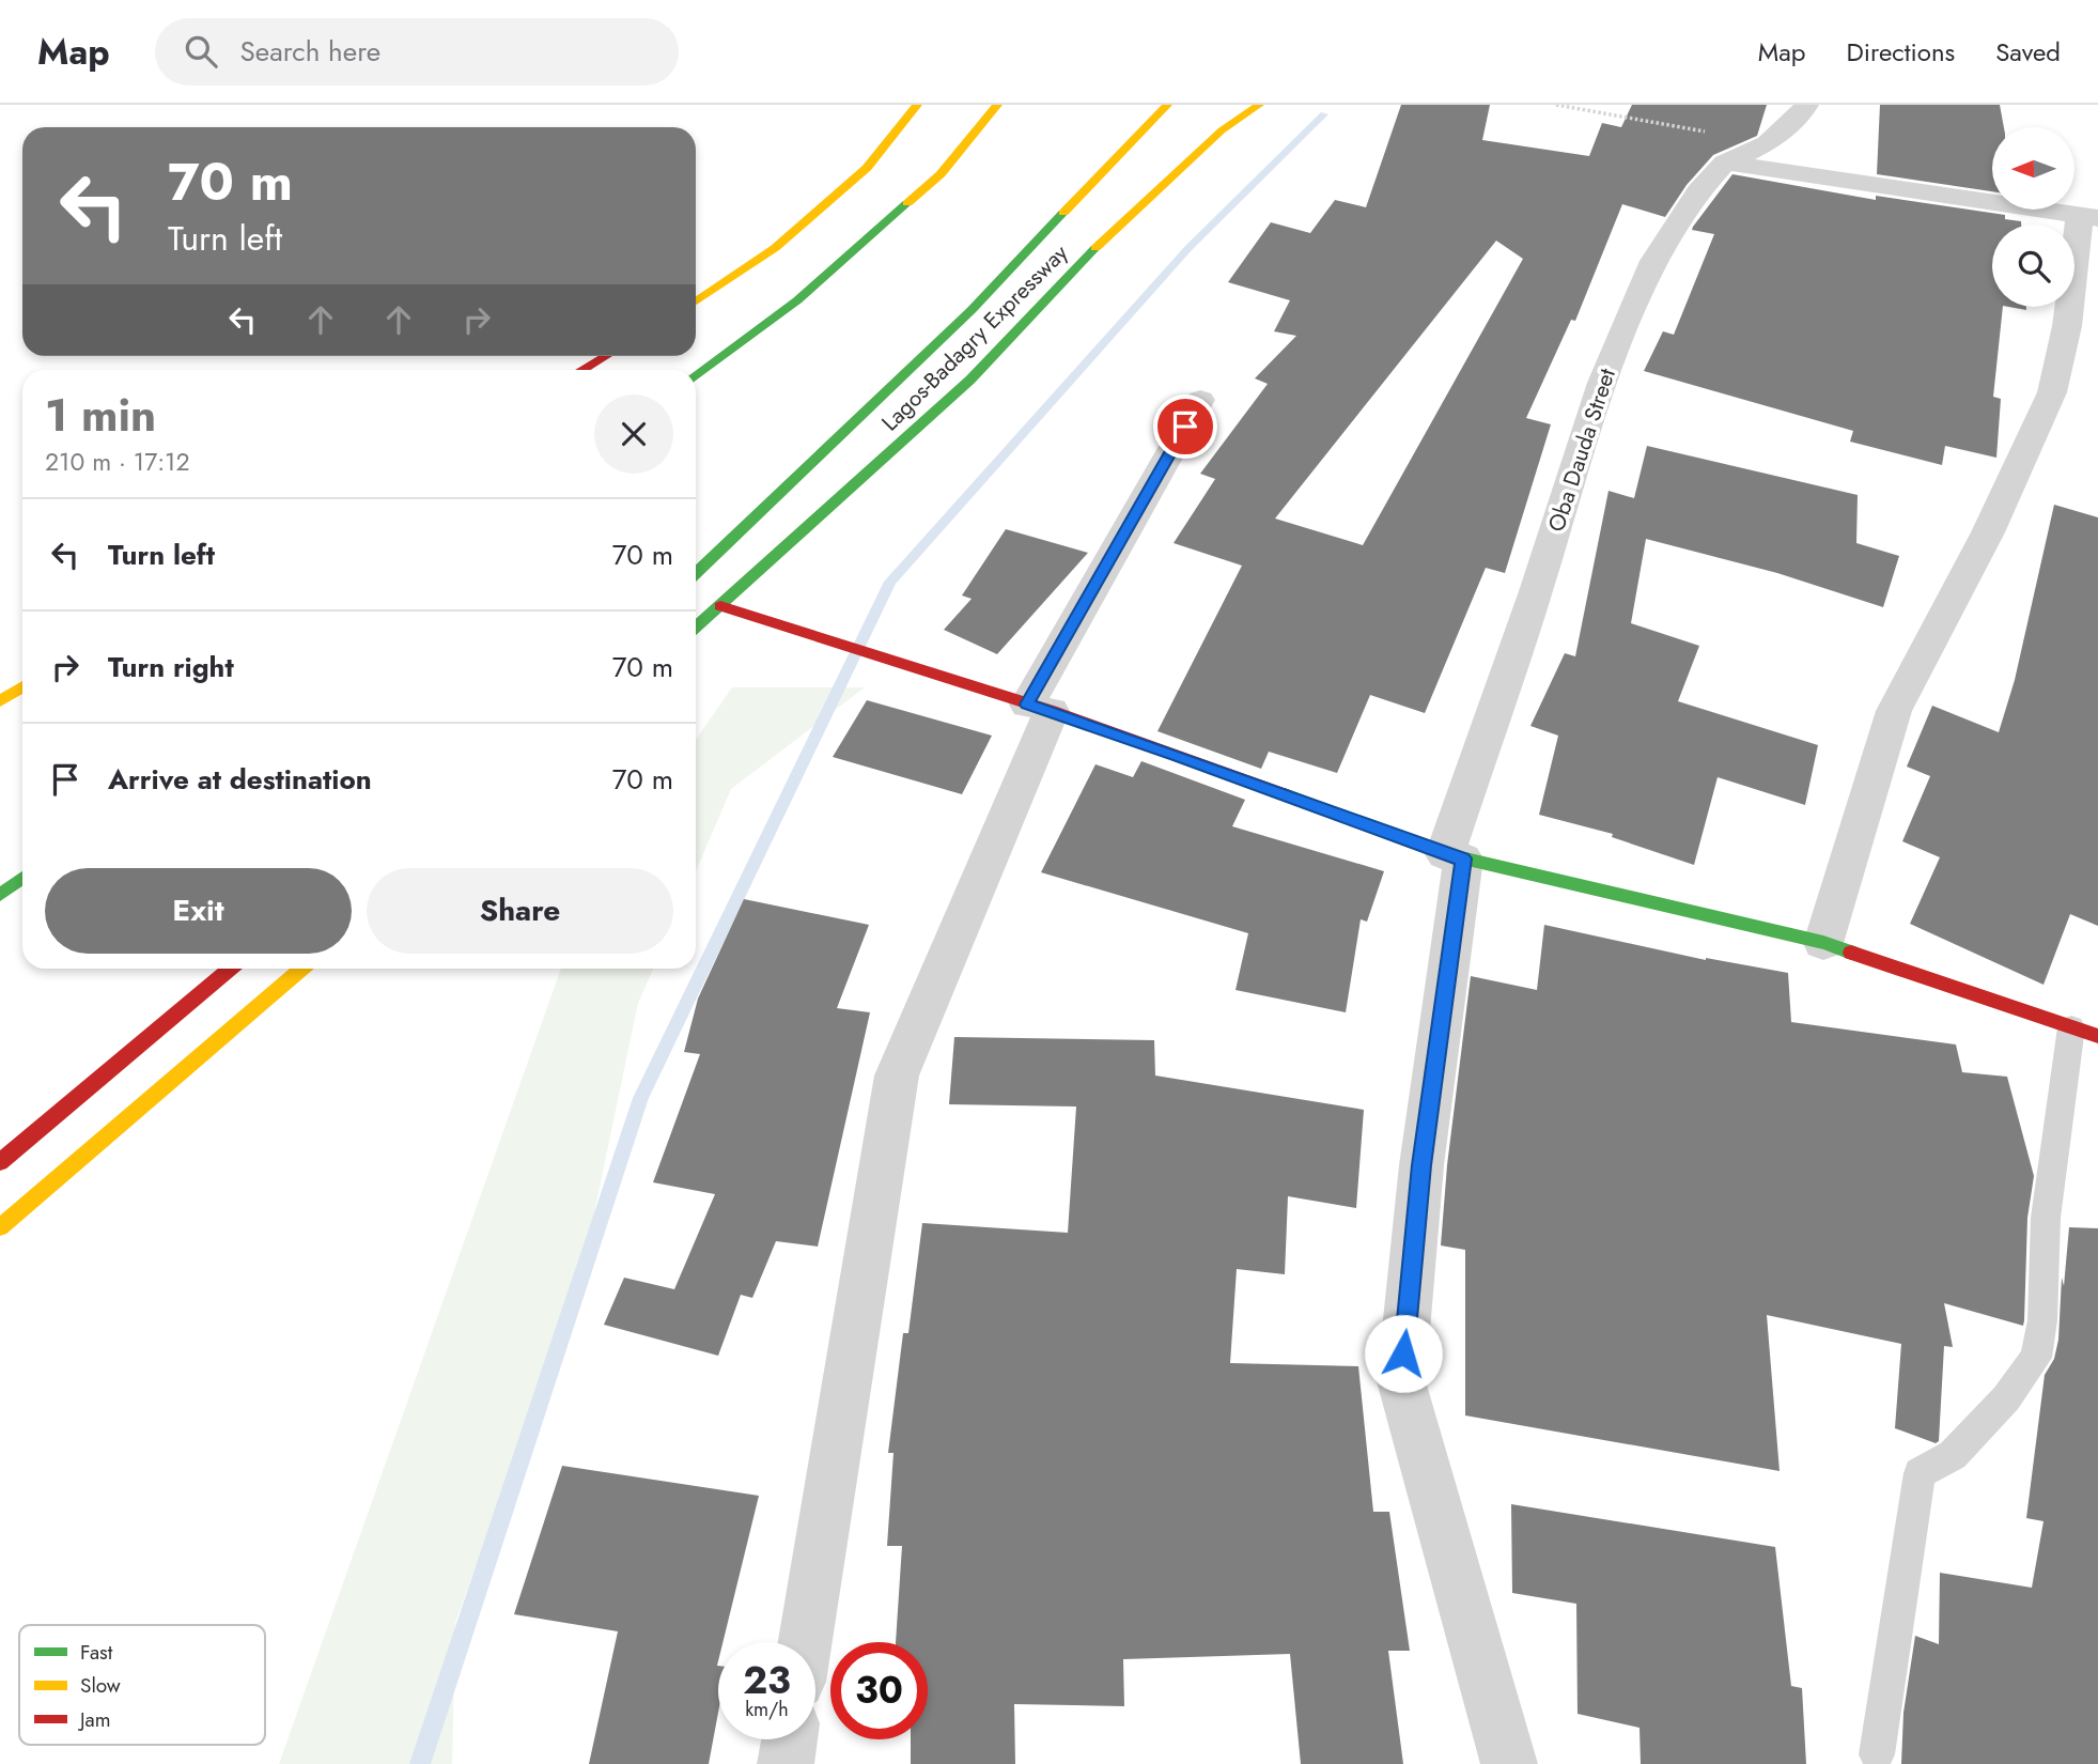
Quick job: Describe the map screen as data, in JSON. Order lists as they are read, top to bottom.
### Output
{
  "streets": {
    "main road": ["Lagos-Badagry Expressway"],
    "street": ["Oba Dauda Street"]
  },
  "legend": ["Fast", "Slow", "Jam"],
  "north": "left",
  "page": {
    "header": "Map",
    "search": "Search here",
    "nav": ["Map", "Directions", "Saved"],
    "turn": ["70 m", "Turn left"],
    "heading": ["1 min", "210 m · 17:12"],
    "list": [
      {
        "name": "Turn left",
        "value": "70 m"
      },
      {
        "name": "Turn right",
        "value": "70 m"
      },
      {
        "name": "Arrive at destination",
        "value": "70 m"
      }
    ],
    "buttons": ["Exit", "Share"],
    "speed": "23 km/h",
    "limit": "30"
  }
}
